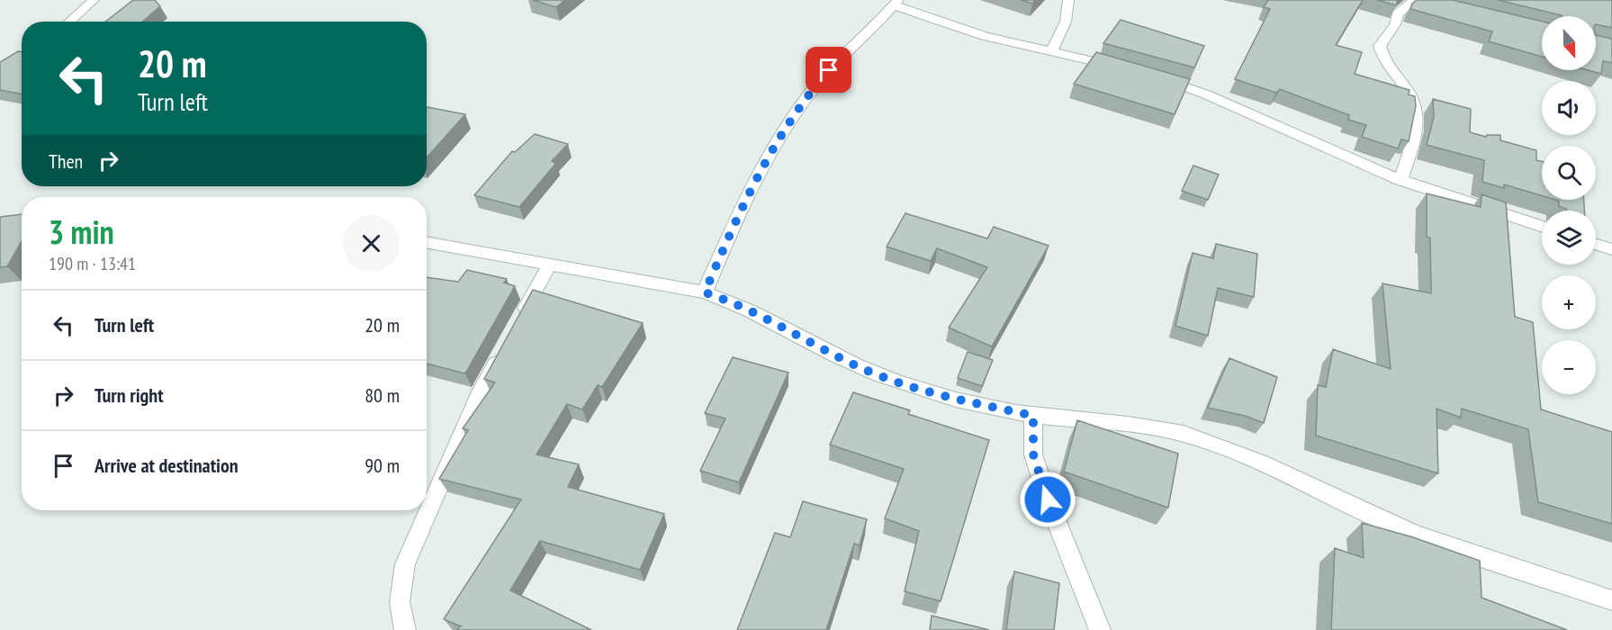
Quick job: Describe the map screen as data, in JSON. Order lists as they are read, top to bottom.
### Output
{
  "north": "bottom",
  "page": {
    "map_buttons": ["+", "−"],
    "turn": ["20 m", "Turn left"],
    "then": "Then",
    "heading": ["3 min", "190 m · 13:41"],
    "list": [
      {
        "name": "Turn left",
        "value": "20 m"
      },
      {
        "name": "Turn right",
        "value": "80 m"
      },
      {
        "name": "Arrive at destination",
        "value": "90 m"
      }
    ]
  }
}
